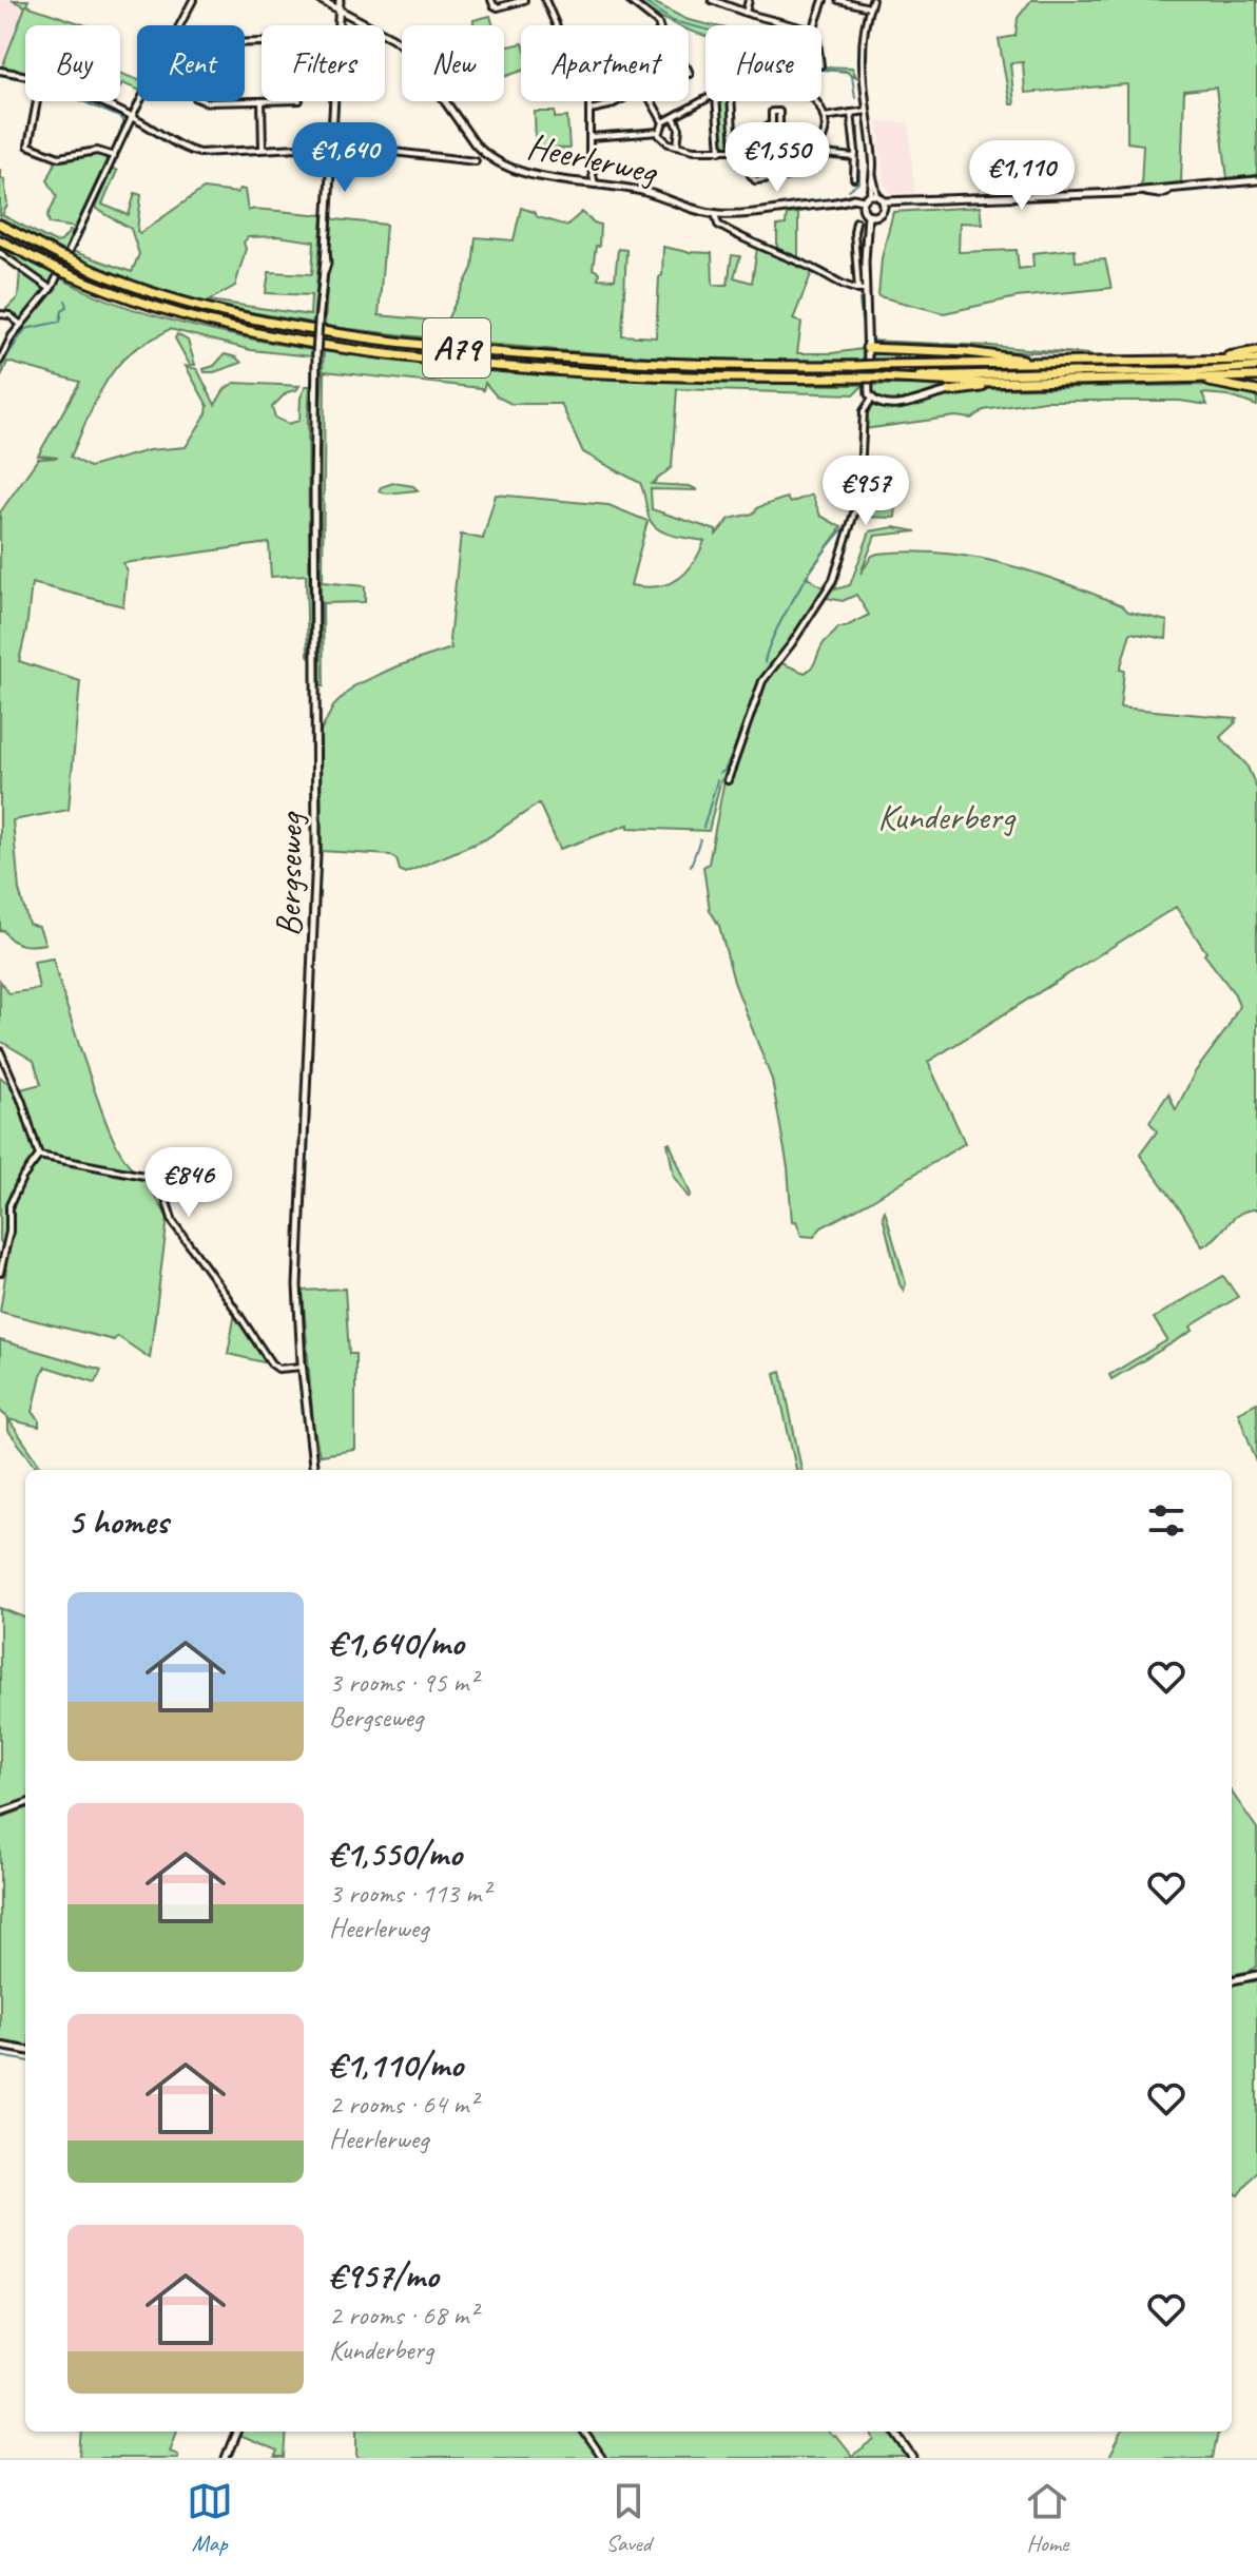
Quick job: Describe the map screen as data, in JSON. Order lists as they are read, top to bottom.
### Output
{
  "streets": {
    "highway": ["A79"],
    "street": ["Heerlerweg", "Bergseweg"]
  },
  "crossings": [
    ["Heerlerweg", "Bergseweg"]
  ],
  "parks": ["Kunderberg"],
  "page": {
    "chip": [
      "Buy",
      "Rent",
      "Filters",
      "New",
      "Apartment",
      "House"
    ],
    "price": [
      "€1,640",
      "€1,550",
      "€1,110",
      "€957",
      "€846"
    ],
    "heading": "5 homes",
    "list": [
      {
        "name": "€1,640/mo",
        "note": "3 rooms · 95 m² · Bergseweg"
      },
      {
        "name": "€1,550/mo",
        "note": "3 rooms · 113 m² · Heerlerweg"
      },
      {
        "name": "€1,110/mo",
        "note": "2 rooms · 64 m² · Heerlerweg"
      },
      {
        "name": "€957/mo",
        "note": "2 rooms · 68 m² · Kunderberg"
      }
    ],
    "tabs": ["Map", "Saved", "Home"]
  }
}
